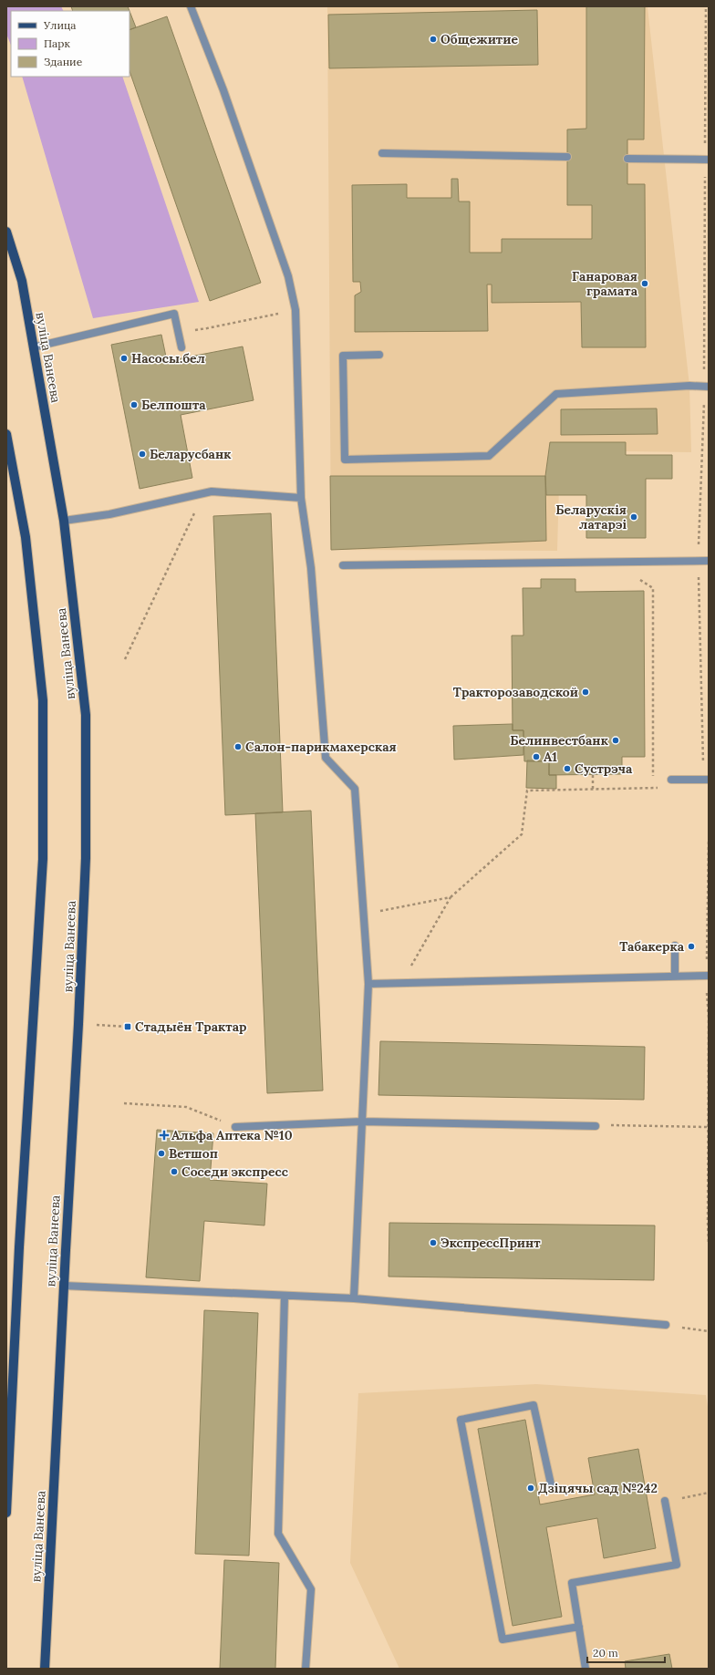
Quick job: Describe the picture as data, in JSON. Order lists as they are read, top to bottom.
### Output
{
  "streets": {
    "main road": ["вуліца Ванеева"]
  },
  "places": {
    "other": [
      "Общежитие",
      "Ганаровая грамата",
      "Насосы.бел",
      "Белпошта",
      "Беларусбанк",
      "Беларускія латарэі",
      "Тракторозаводской",
      "Белинвестбанк",
      "Салон-парикмахерская",
      "A1",
      "Сустрэча",
      "Табакерка",
      "Ветшоп",
      "Соседи экспресс",
      "ЭкспрессПринт",
      "Дзіцячы сад №242"
    ],
    "transit": ["Стадыён Трактар"],
    "health": ["Альфа Аптека №10"]
  },
  "legend": ["Улица", "Парк", "Здание"],
  "scale_bar": "20 m"
}
